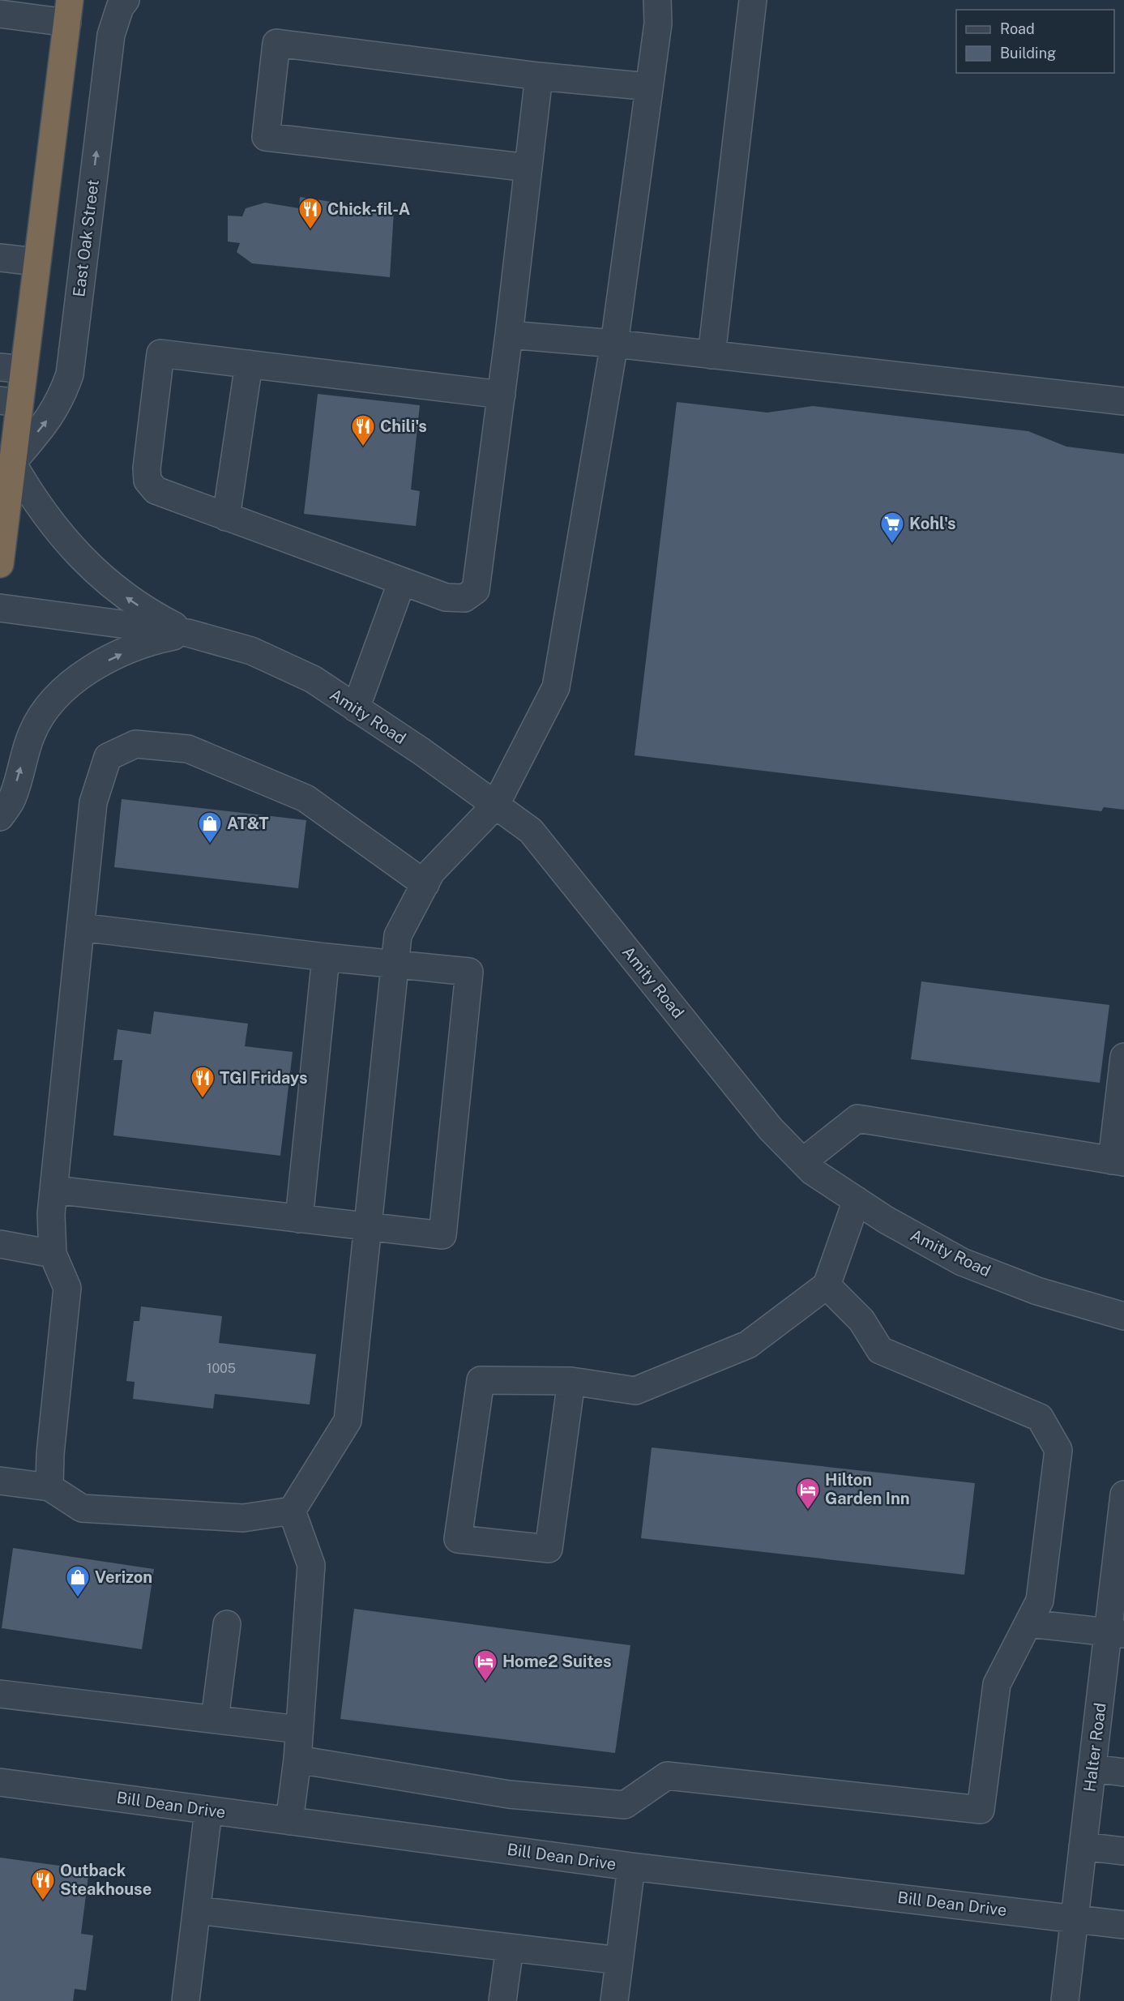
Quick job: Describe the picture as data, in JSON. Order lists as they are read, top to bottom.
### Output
{
  "streets": {
    "street": [
      "East Oak Street",
      "Amity Road",
      "Halter Road",
      "Bill Dean Drive"
    ]
  },
  "crossings": [
    ["East Oak Street", "Amity Road"],
    ["Halter Road", "Bill Dean Drive"]
  ],
  "places": {
    "restaurant": [
      "Chick-fil-A",
      "Chili's",
      "TGI Fridays",
      "Outback Steakhouse"
    ],
    "supermarket": ["Kohl's"],
    "shop": ["AT&T", "Verizon"],
    "hotel": ["Hilton Garden Inn", "Home2 Suites"]
  },
  "house_numbers": ["1005"],
  "legend": ["Road", "Building"]
}
